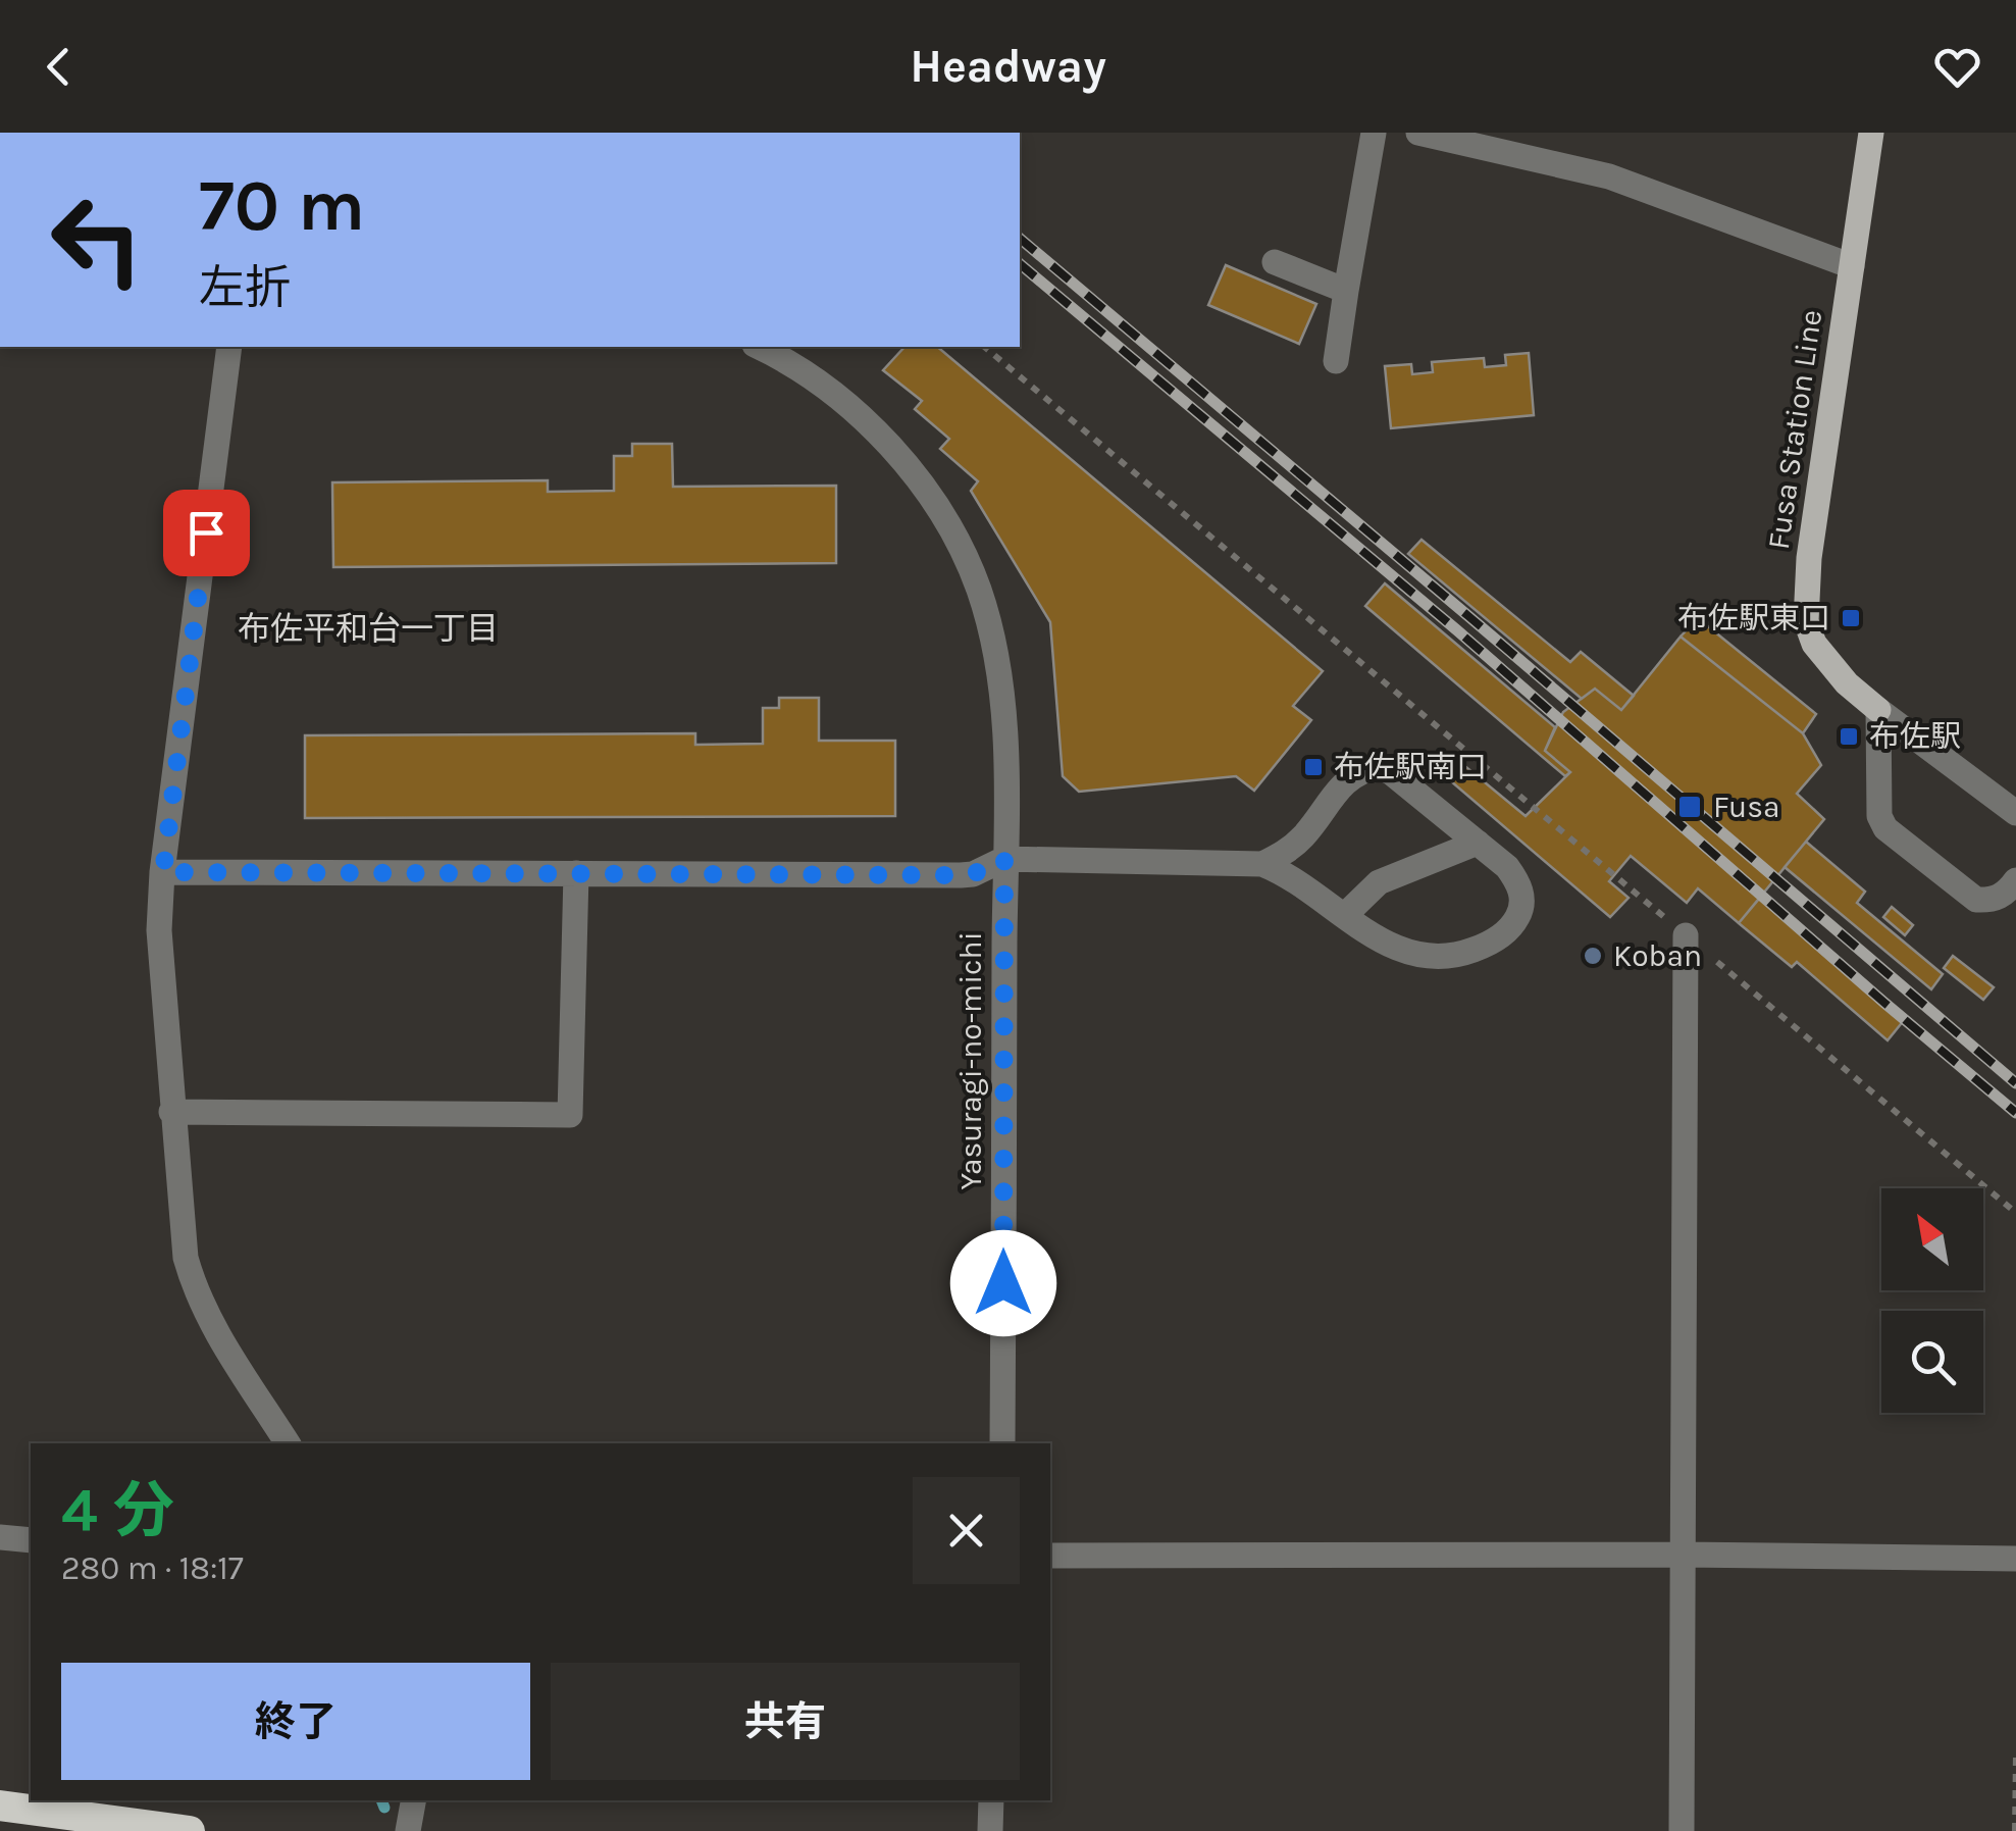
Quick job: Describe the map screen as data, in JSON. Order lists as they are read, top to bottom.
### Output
{
  "streets": {
    "main road": ["Fusa Station Line"],
    "street": ["Yasuragi-no-michi"]
  },
  "districts": ["布佐平和台一丁目"],
  "places": {
    "transit": [
      "布佐駅東口",
      "布佐駅",
      "布佐駅南口",
      "Fusa"
    ],
    "other": ["Koban"]
  },
  "north": "top left",
  "page": {
    "header": "Headway",
    "turn": ["70 m", "左折"],
    "heading": ["4 分", "280 m · 18:17"],
    "buttons": ["終了", "共有"]
  }
}
